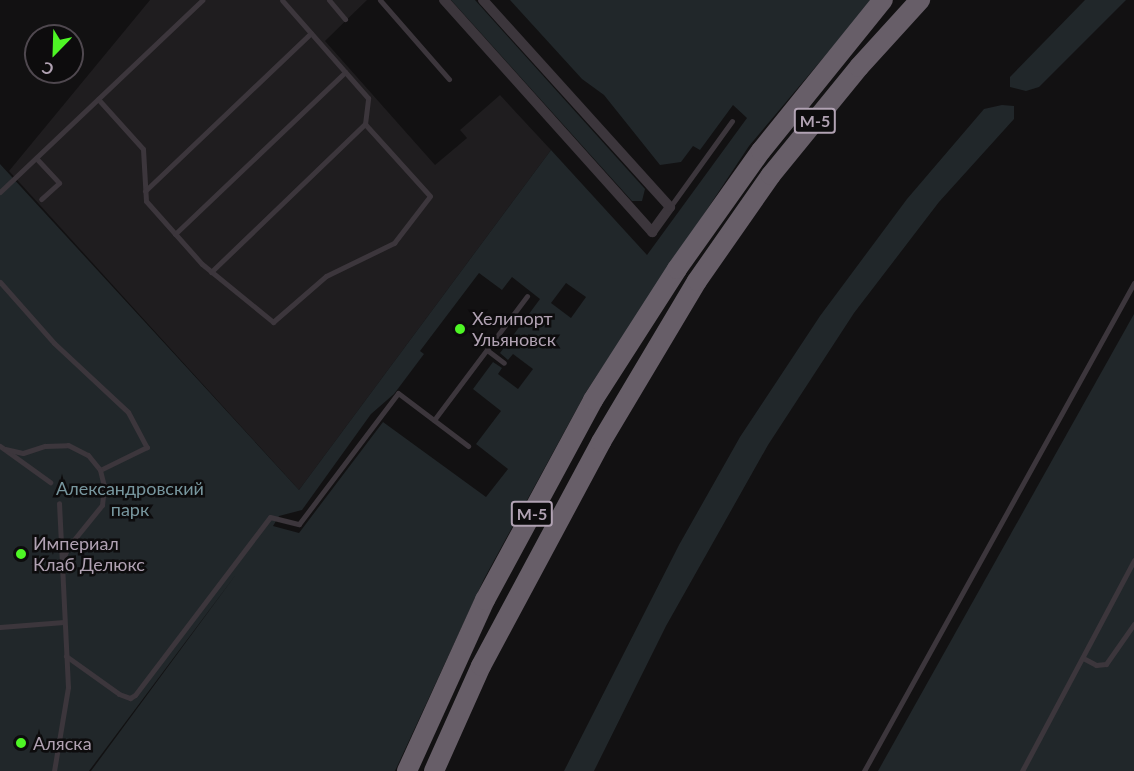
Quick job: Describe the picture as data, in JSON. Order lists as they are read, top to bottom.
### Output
{
  "streets": {
    "highway": ["М-5"]
  },
  "parks": ["Александровский парк"],
  "places": ["Хелипорт Ульяновск", "Империал Клаб Делюкс", "Аляска"],
  "north": "bottom left"
}
